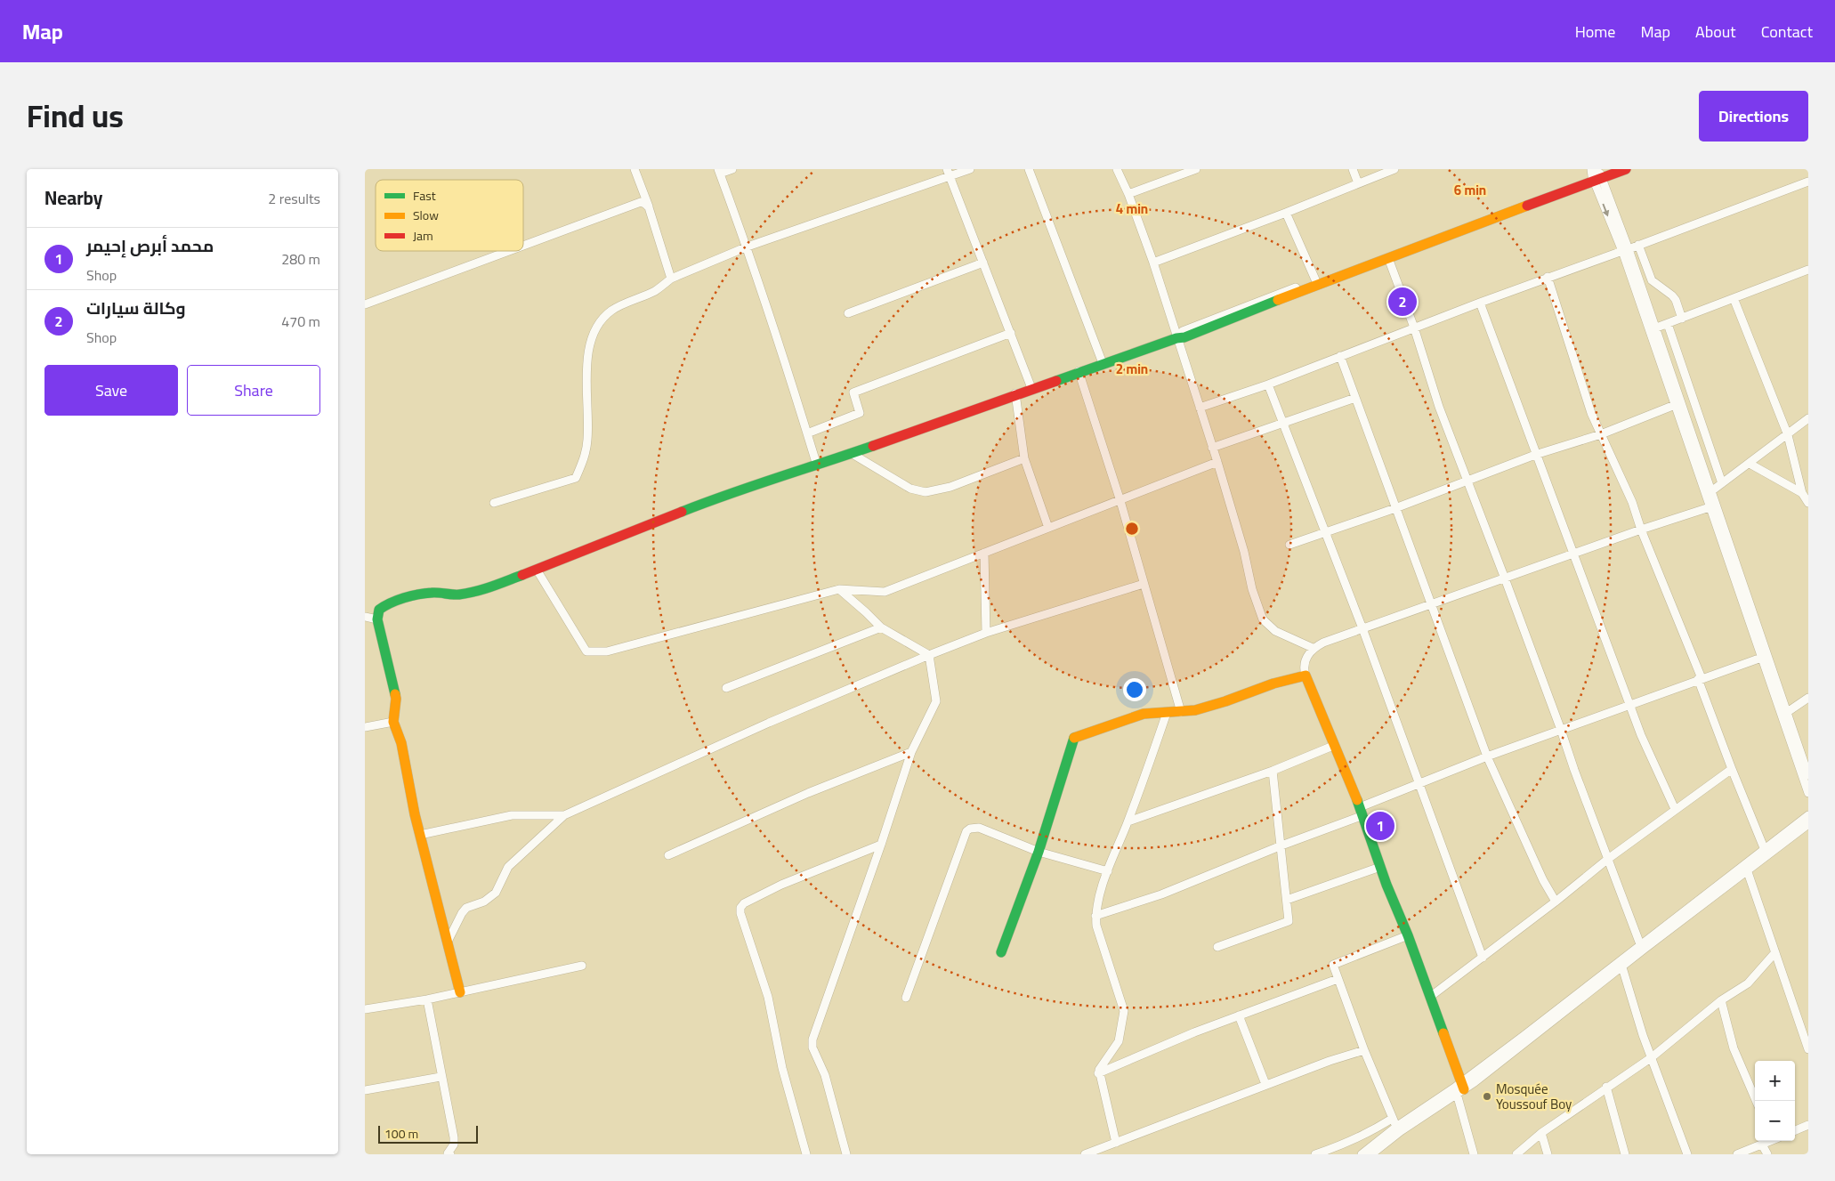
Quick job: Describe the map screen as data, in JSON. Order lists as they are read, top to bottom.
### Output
{
  "places": ["Mosquée Youssouf Boy"],
  "legend": ["Fast", "Slow", "Jam"],
  "scale_bar": "100 m",
  "page": {
    "header": "Map",
    "nav": [
      "Home",
      "Map",
      "About",
      "Contact"
    ],
    "title": "Find us",
    "buttons": [
      "Directions",
      ["Save", "Share"]
    ],
    "heading": ["Nearby", "2 results"],
    "list": [
      {
        "mark": "1",
        "name": "محمد أبرص إحيمر",
        "note": "Shop",
        "value": "280 m"
      },
      {
        "mark": "2",
        "name": "وكالة سيارات",
        "note": "Shop",
        "value": "470 m"
      }
    ],
    "pins": ["2", "1"],
    "map_buttons": ["+", "−"],
    "scale": "100 m"
  },
  "rings": ["6 min", "4 min", "2 min"]
}
